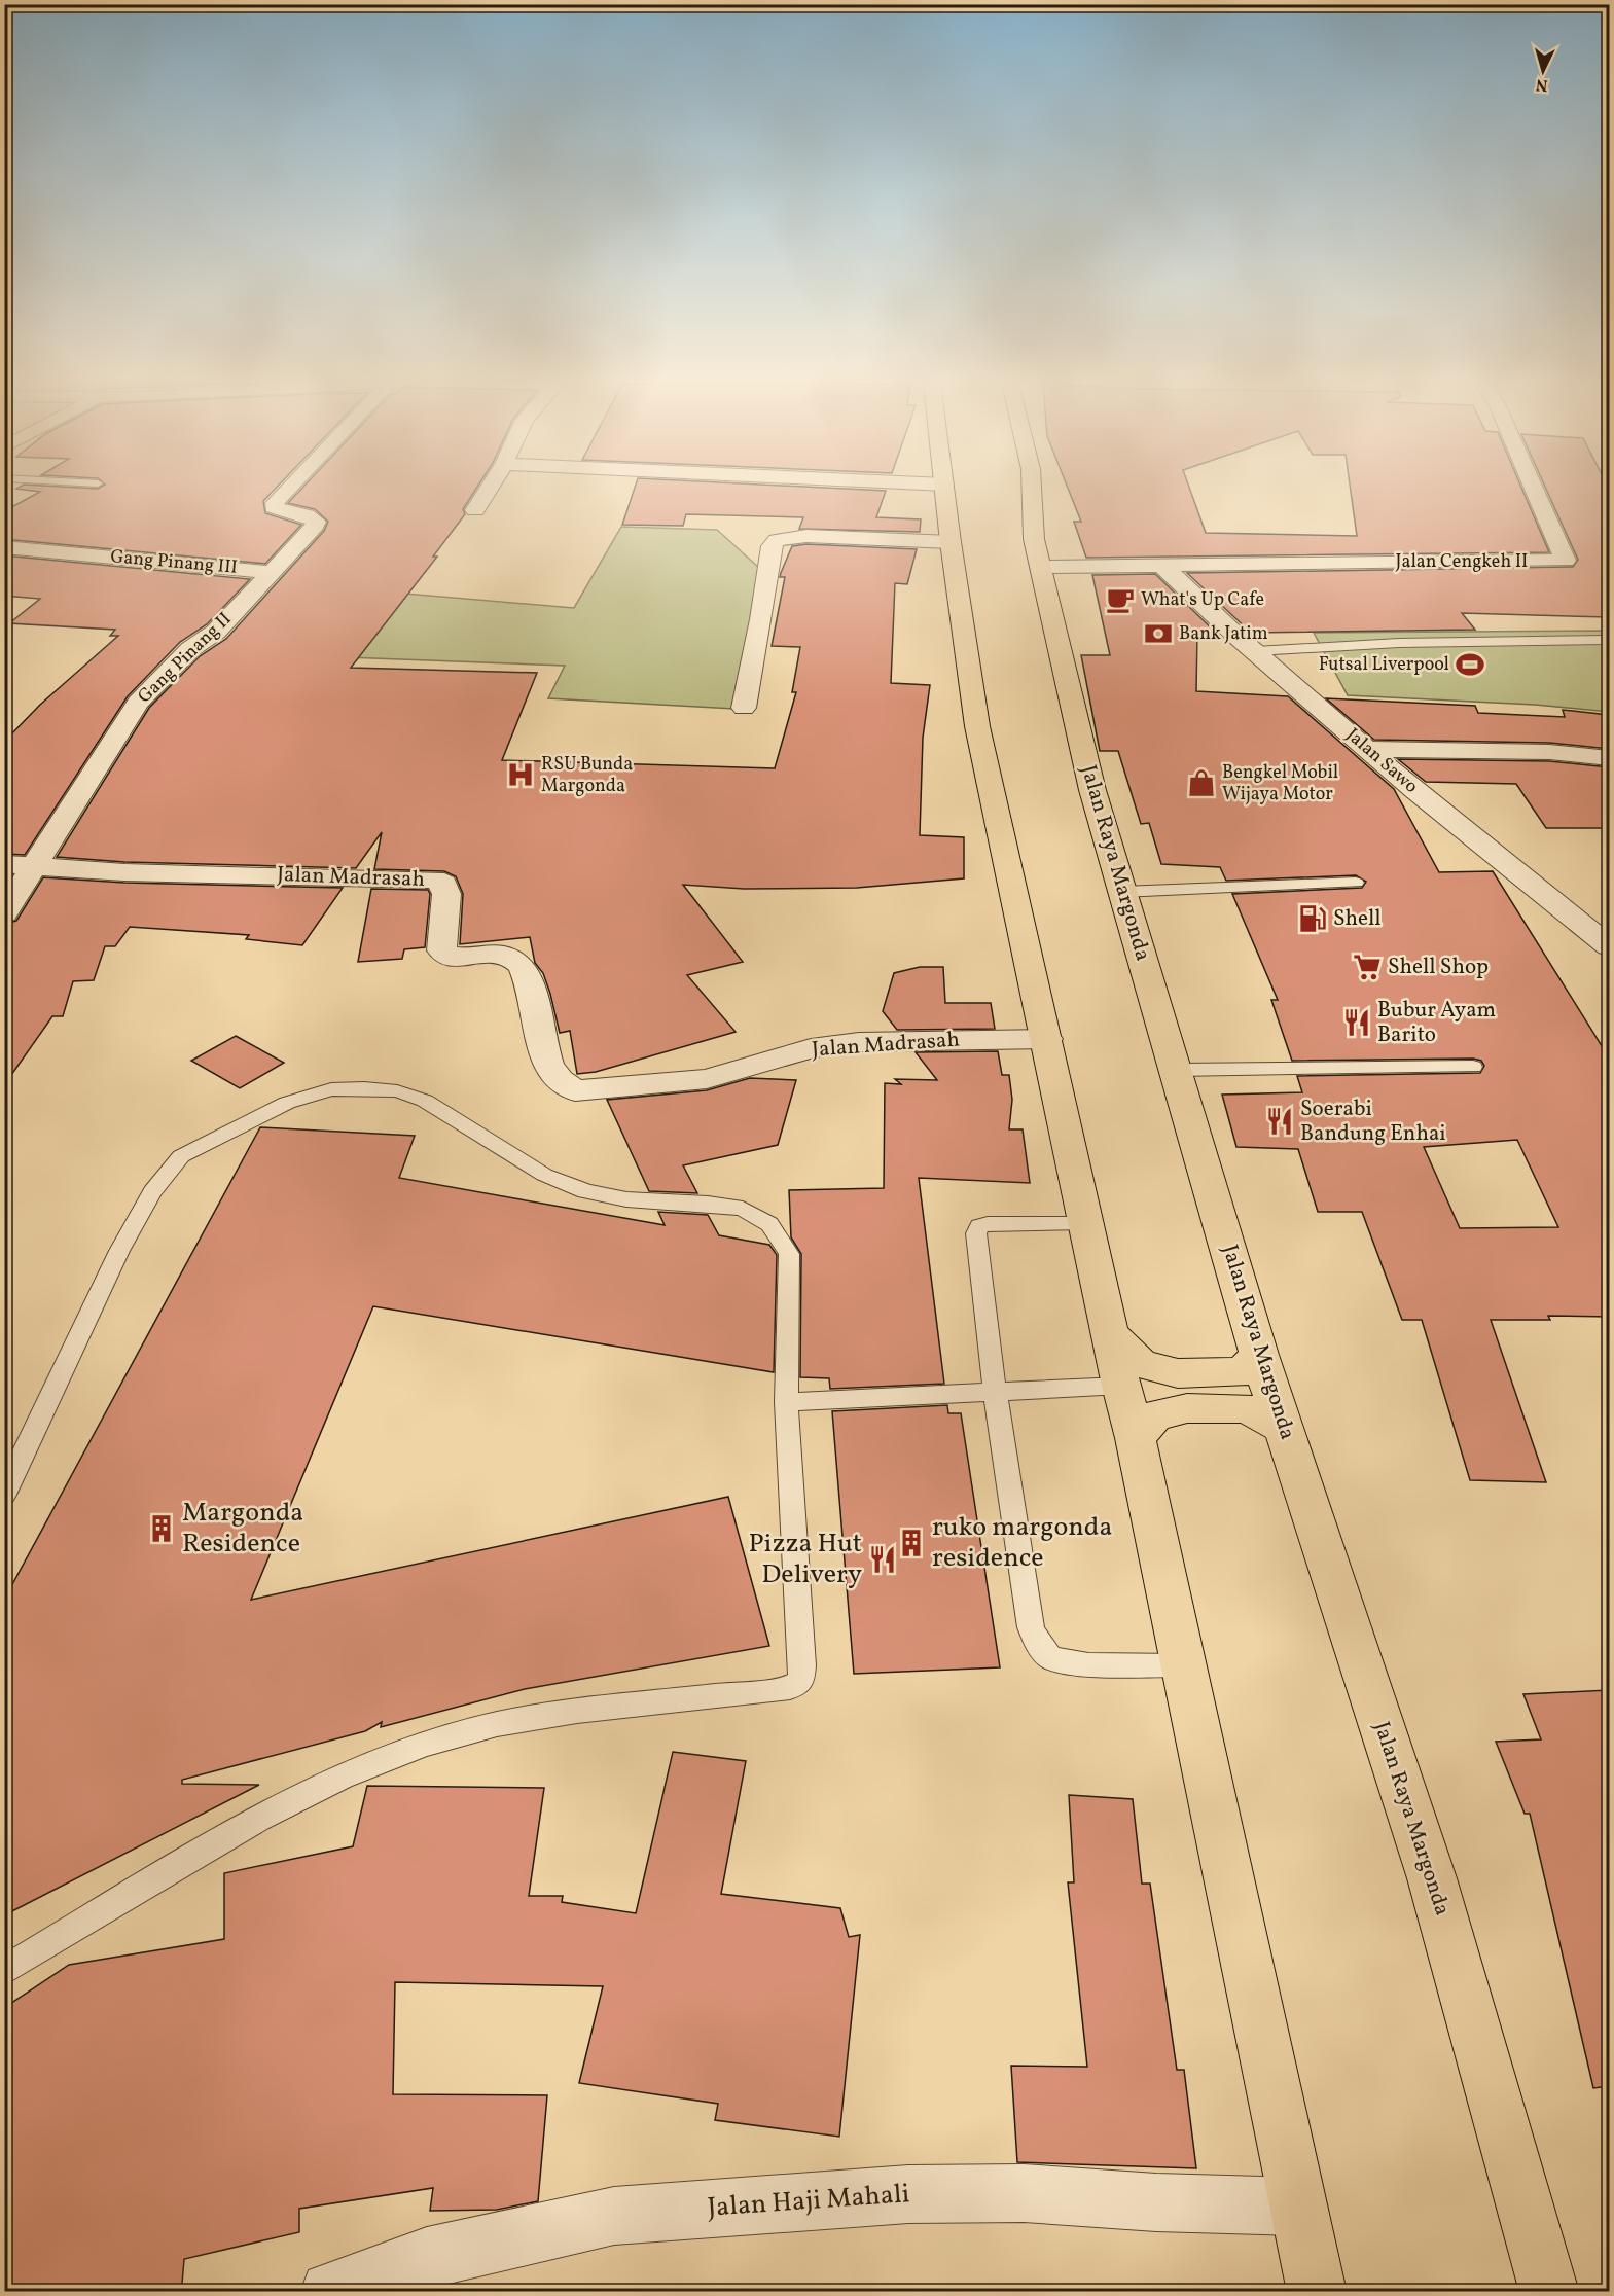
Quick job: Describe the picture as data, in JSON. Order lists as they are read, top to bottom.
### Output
{
  "streets": {
    "main road": ["Jalan Raya Margonda"],
    "street": [
      "Jalan Cengkeh II",
      "Gang Pinang III",
      "Gang Pinang II",
      "Jalan Sawo",
      "Jalan Madrasah",
      "Jalan Haji Mahali"
    ]
  },
  "crossings": [
    ["Jalan Cengkeh II", "Jalan Sawo"],
    ["Gang Pinang III", "Gang Pinang II"],
    ["Gang Pinang II", "Jalan Madrasah"]
  ],
  "places": {
    "cafe": ["What's Up Cafe"],
    "bank": ["Bank Jatim"],
    "sports": ["Futsal Liverpool"],
    "hospital": ["RSU Bunda Margonda"],
    "shop": ["Bengkel Mobil Wijaya Motor"],
    "fuel station": ["Shell"],
    "supermarket": ["Shell Shop"],
    "restaurant": ["Bubur Ayam Barito", "Soerabi Bandung Enhai", "Pizza Hut Delivery"],
    "building": ["Margonda Residence", "ruko margonda residence"]
  },
  "north": "bottom"
}
